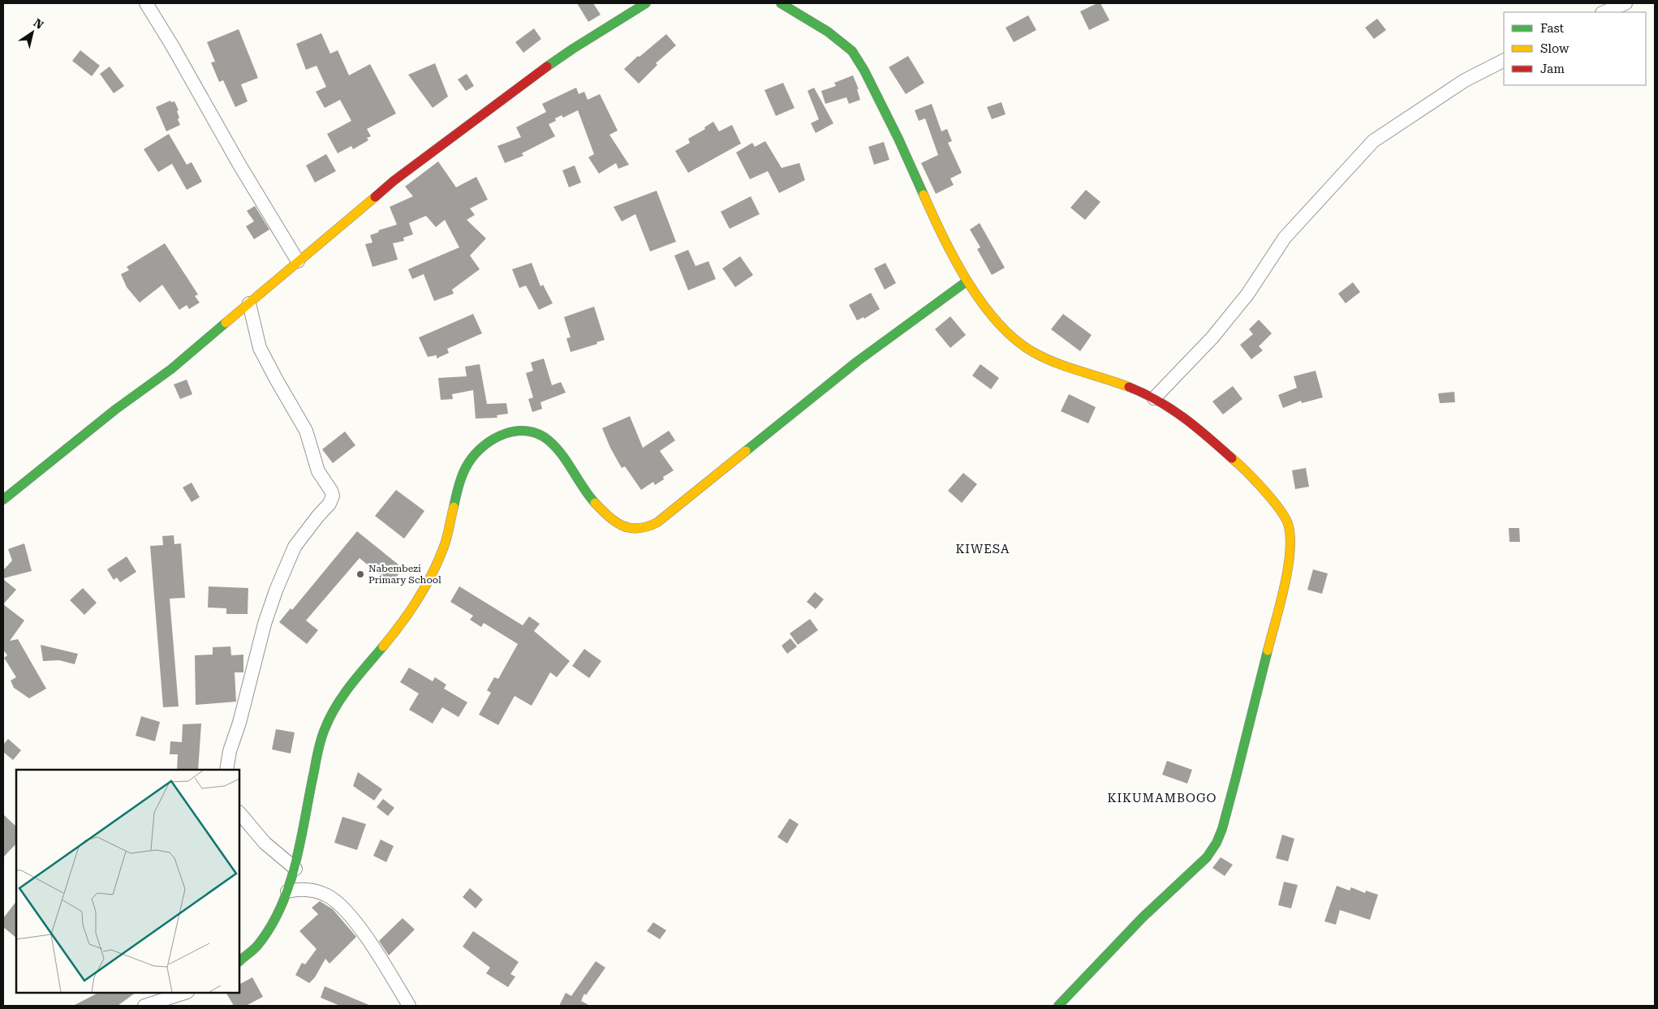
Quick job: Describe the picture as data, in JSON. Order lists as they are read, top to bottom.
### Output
{
  "districts": ["KIWESA", "KIKUMAMBOGO"],
  "places": ["Nabembezi Primary School"],
  "legend": ["Fast", "Slow", "Jam"],
  "north": "top right"
}
